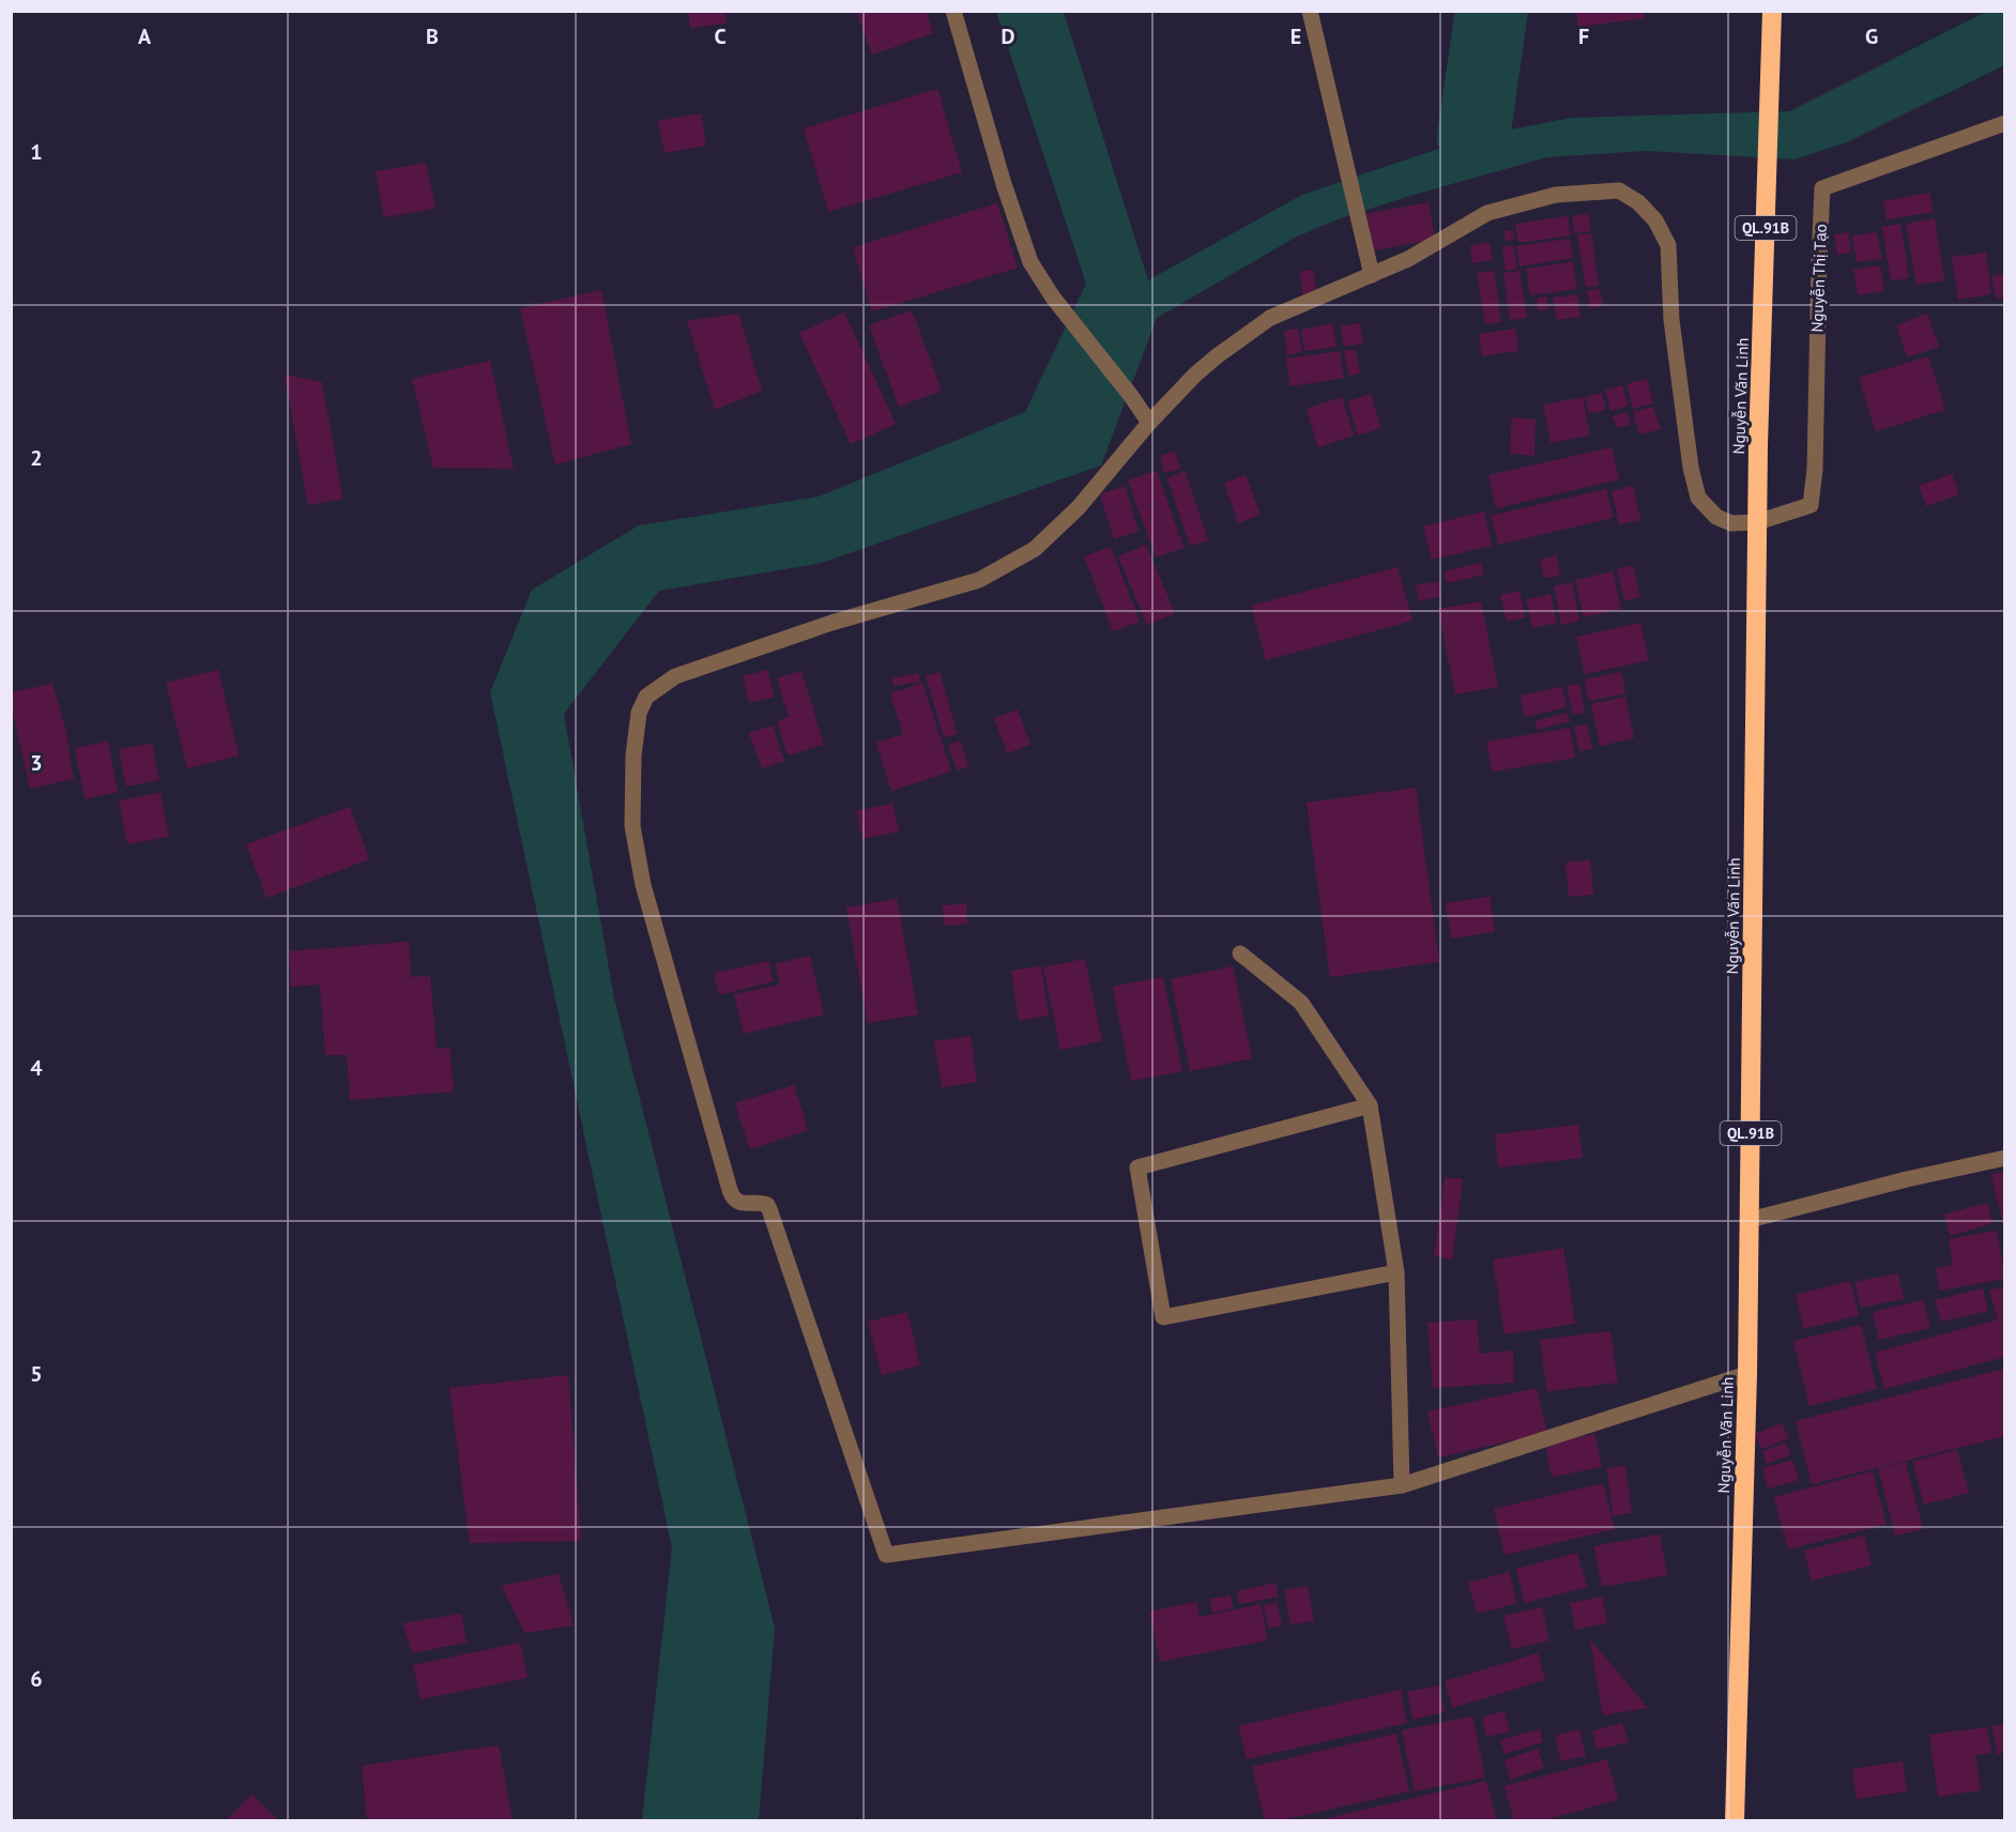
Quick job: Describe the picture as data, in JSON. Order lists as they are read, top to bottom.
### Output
{
  "streets": {
    "highway": ["QL.91B", "Nguyễn Văn Linh"],
    "street": ["Nguyễn Thị Tạo"]
  },
  "crossings": [
    ["Nguyễn Thị Tạo", "Nguyễn Văn Linh"]
  ],
  "grid": {
    "columns": [
      "A",
      "B",
      "C",
      "D",
      "E",
      "F",
      "G"
    ],
    "rows": [
      "1",
      "2",
      "3",
      "4",
      "5",
      "6"
    ]
  }
}
